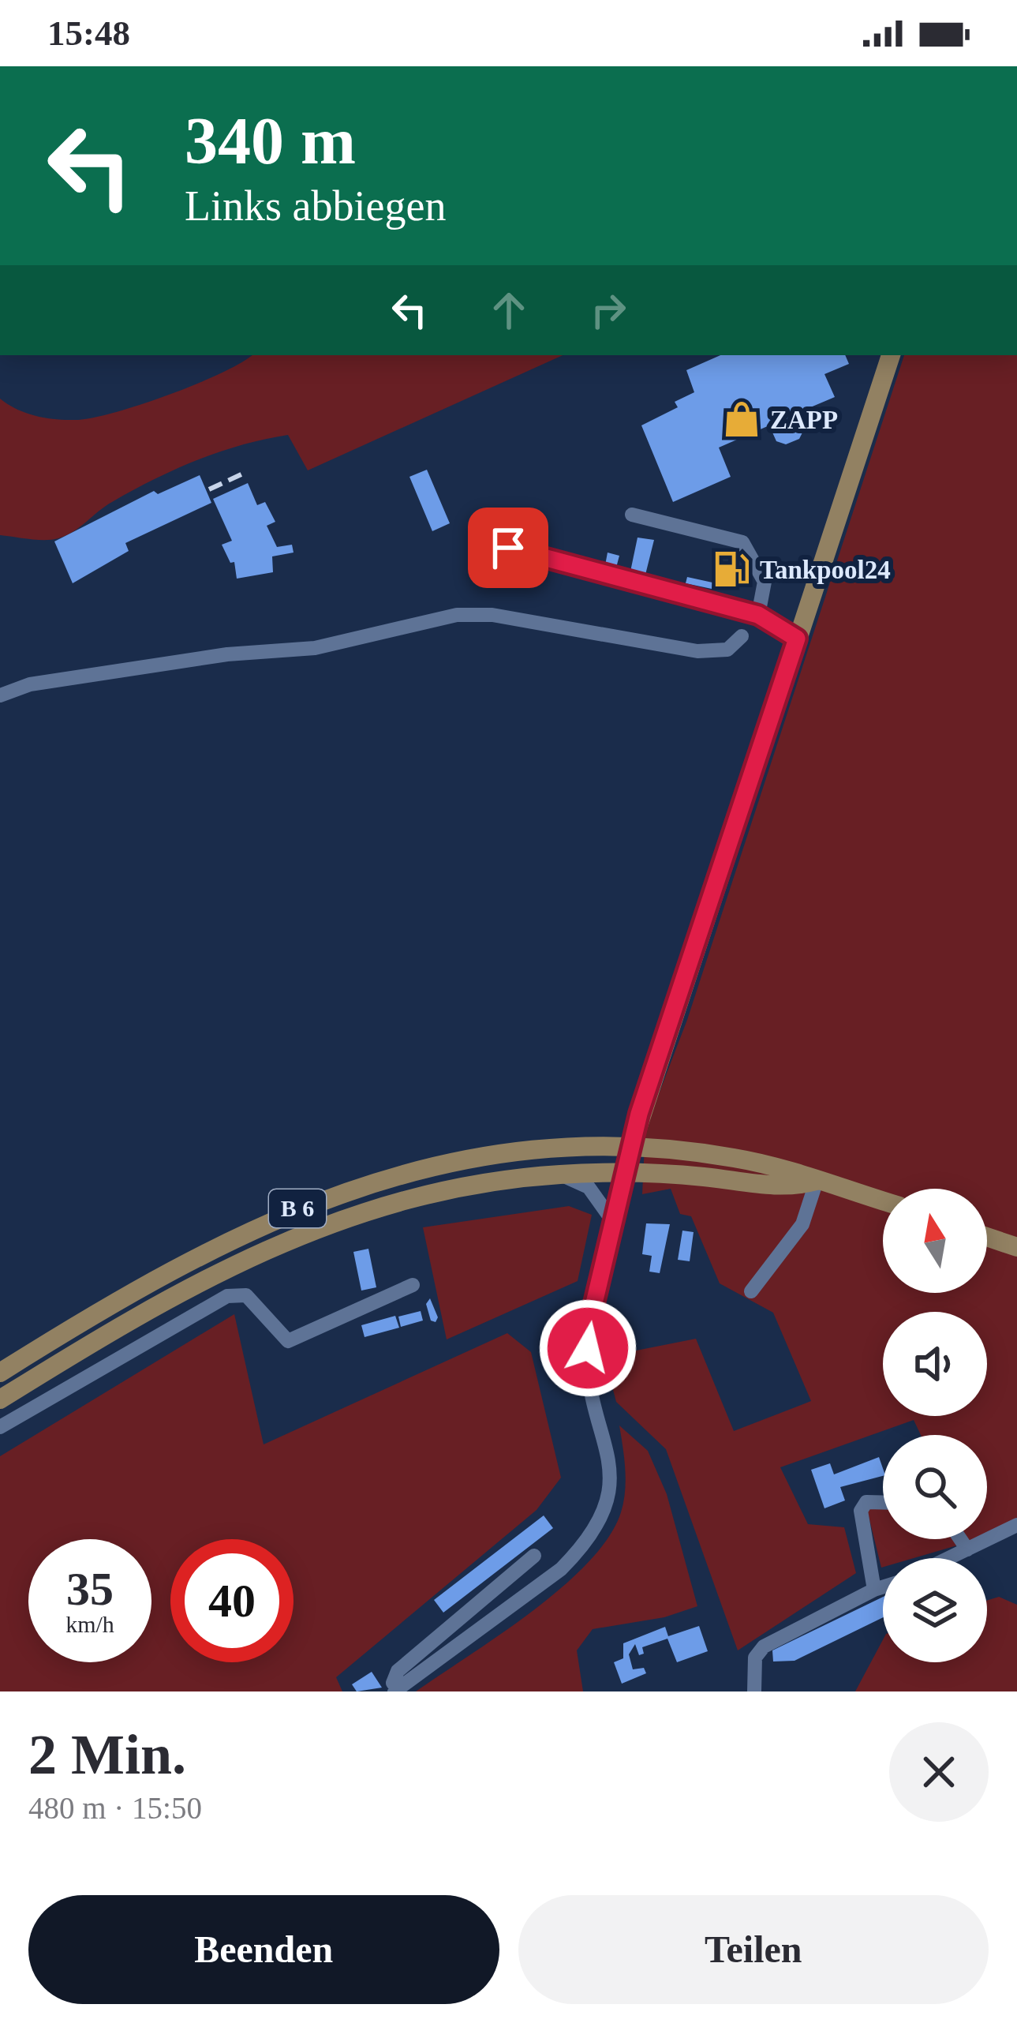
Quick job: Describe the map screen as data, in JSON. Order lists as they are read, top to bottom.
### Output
{
  "streets": {
    "main road": ["B 6"]
  },
  "places": {
    "shop": ["ZAPP"],
    "fuel station": ["Tankpool24"]
  },
  "north": "top",
  "page": {
    "status": "15:48",
    "turn": ["340 m", "Links abbiegen"],
    "speed": "35 km/h",
    "limit": "40",
    "heading": ["2 Min.", "480 m · 15:50"],
    "buttons": ["Beenden", "Teilen"]
  }
}
